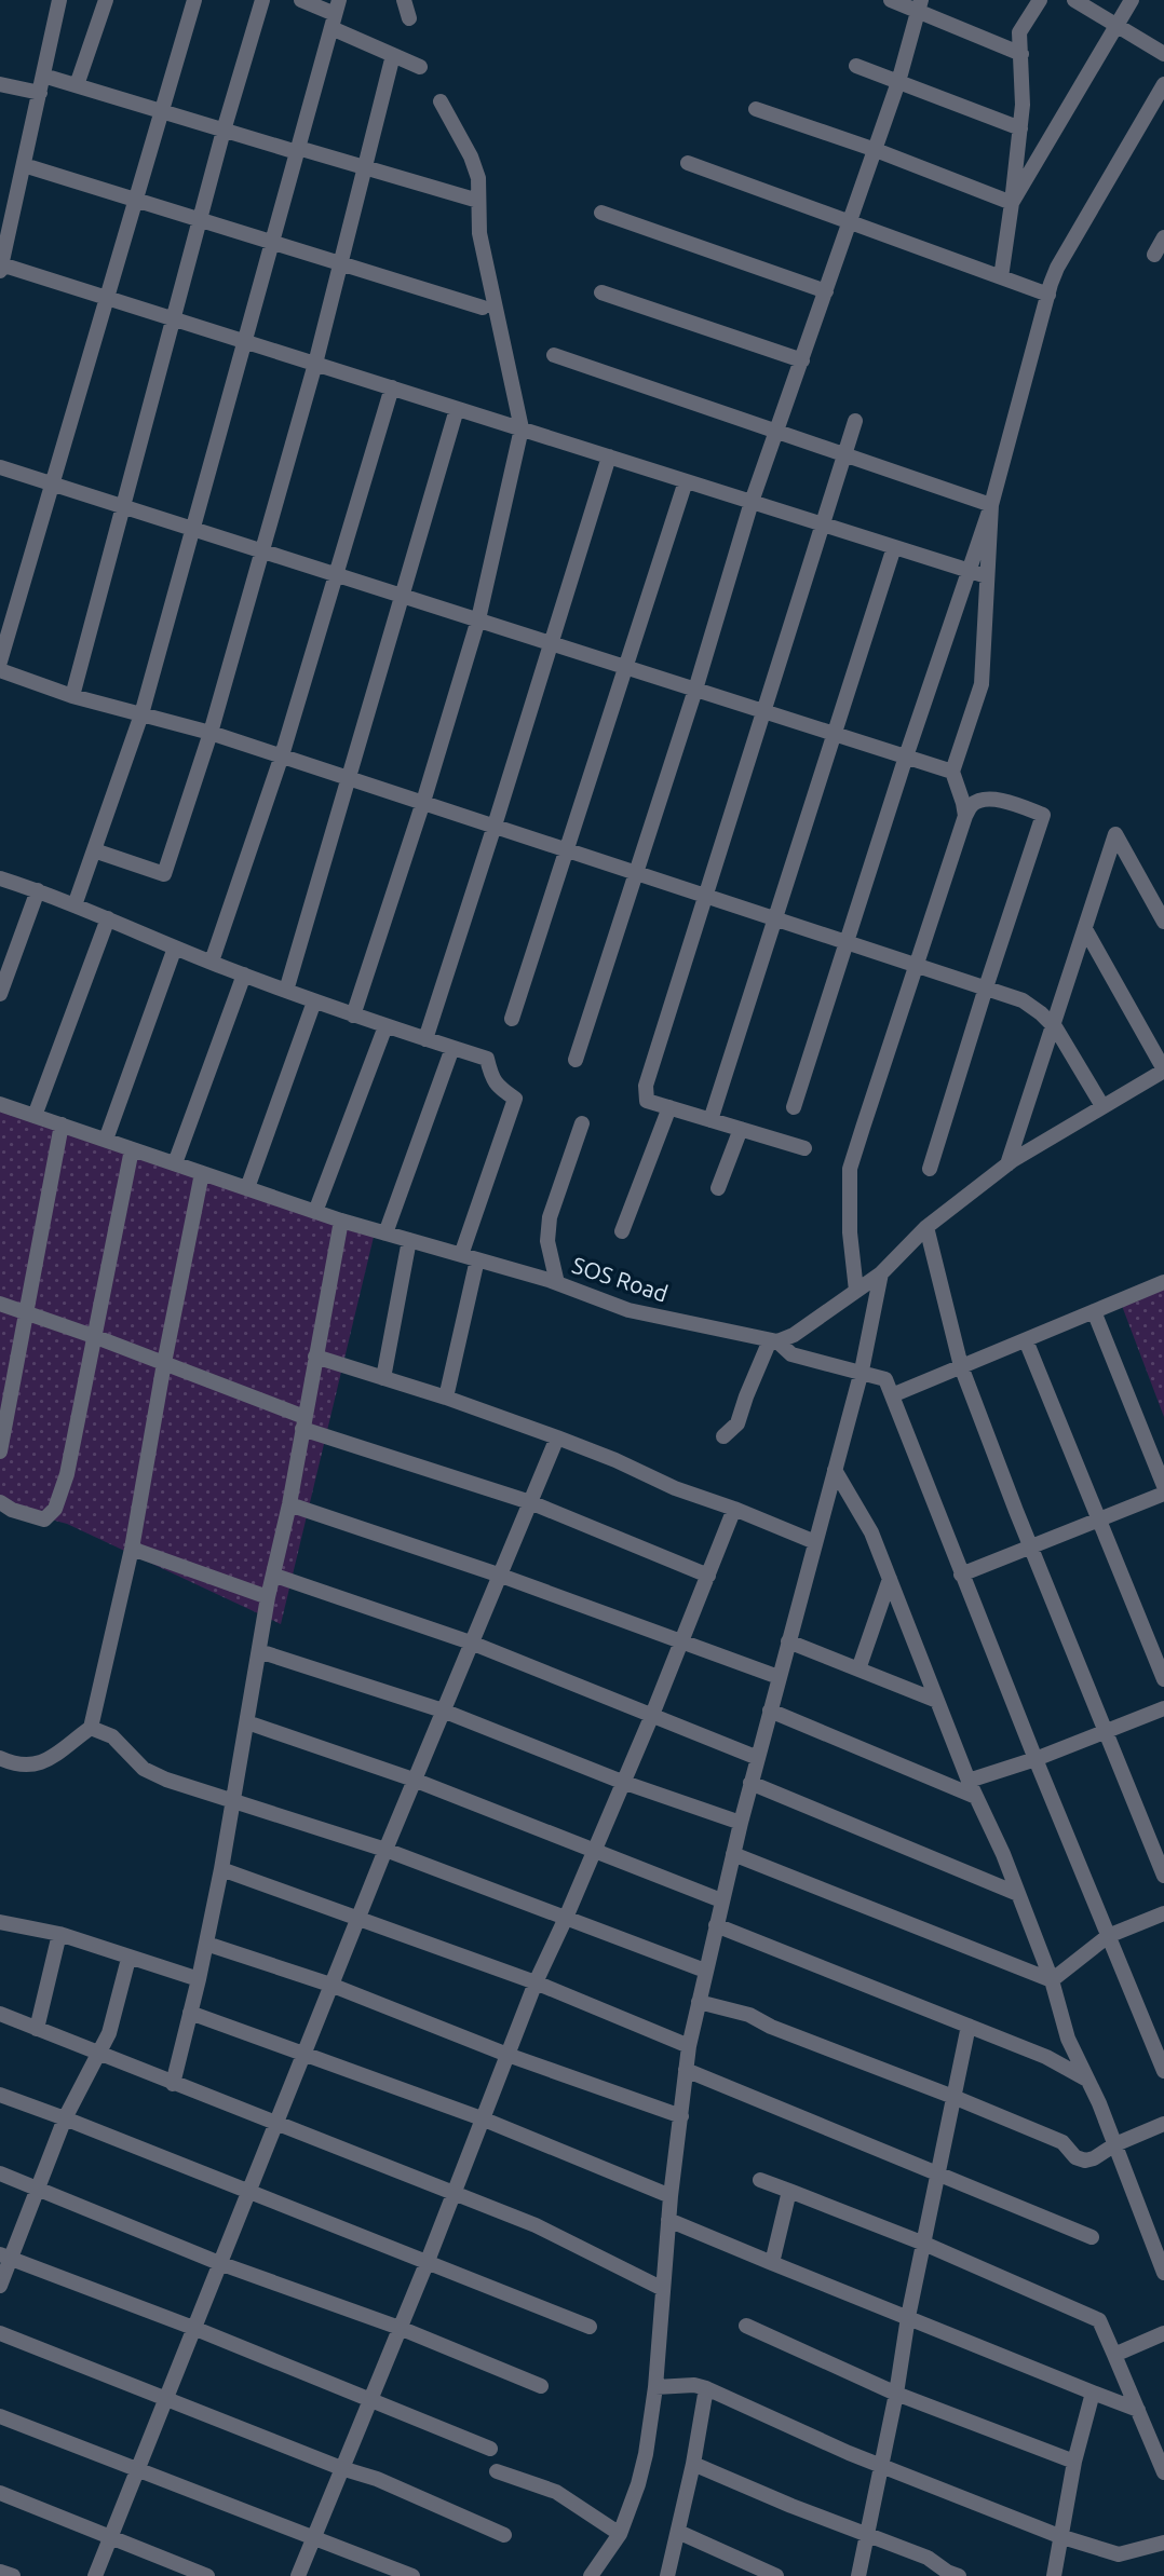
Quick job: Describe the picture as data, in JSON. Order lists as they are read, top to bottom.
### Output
{
  "streets": {
    "street": ["SOS Road"]
  }
}
